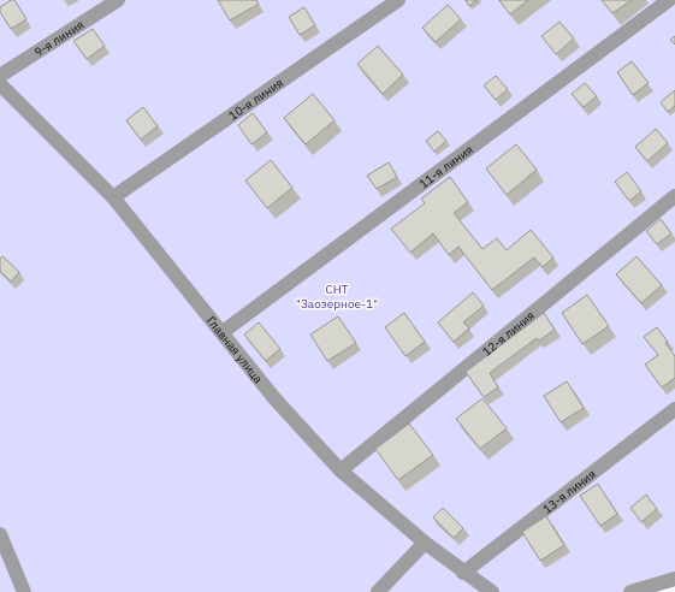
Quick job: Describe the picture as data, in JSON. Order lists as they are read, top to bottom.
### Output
{
  "streets": {
    "street": [
      "9-я линия",
      "10-я линия",
      "11-я линия",
      "12-я линия",
      "Главная улица",
      "13-я линия"
    ]
  },
  "crossings": [
    ["10-я линия", "Главная улица"],
    ["11-я линия", "Главная улица"],
    ["12-я линия", "Главная улица"],
    ["Главная улица", "13-я линия"]
  ],
  "parks": ["СНТ \"Заозерное-1\""]
}
